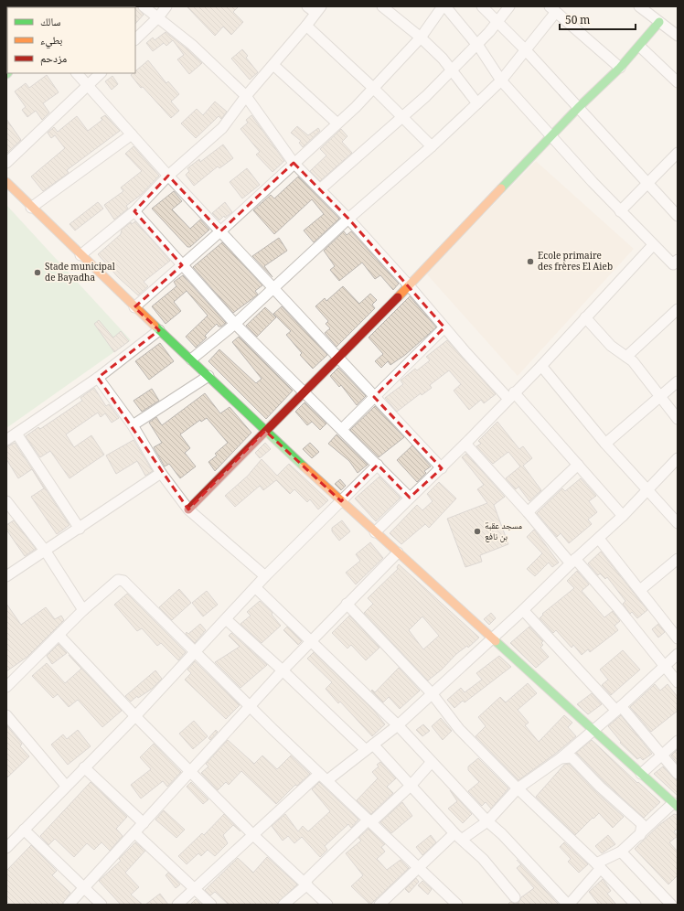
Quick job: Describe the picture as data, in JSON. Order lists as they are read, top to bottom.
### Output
{
  "places": ["Ecole primaire des frères El Aieb", "Stade municipal de Bayadha", "مسجد عقبة بن نافع"],
  "legend": ["سالك", "بطيء", "مزدحم"],
  "scale_bar": "50 m"
}
